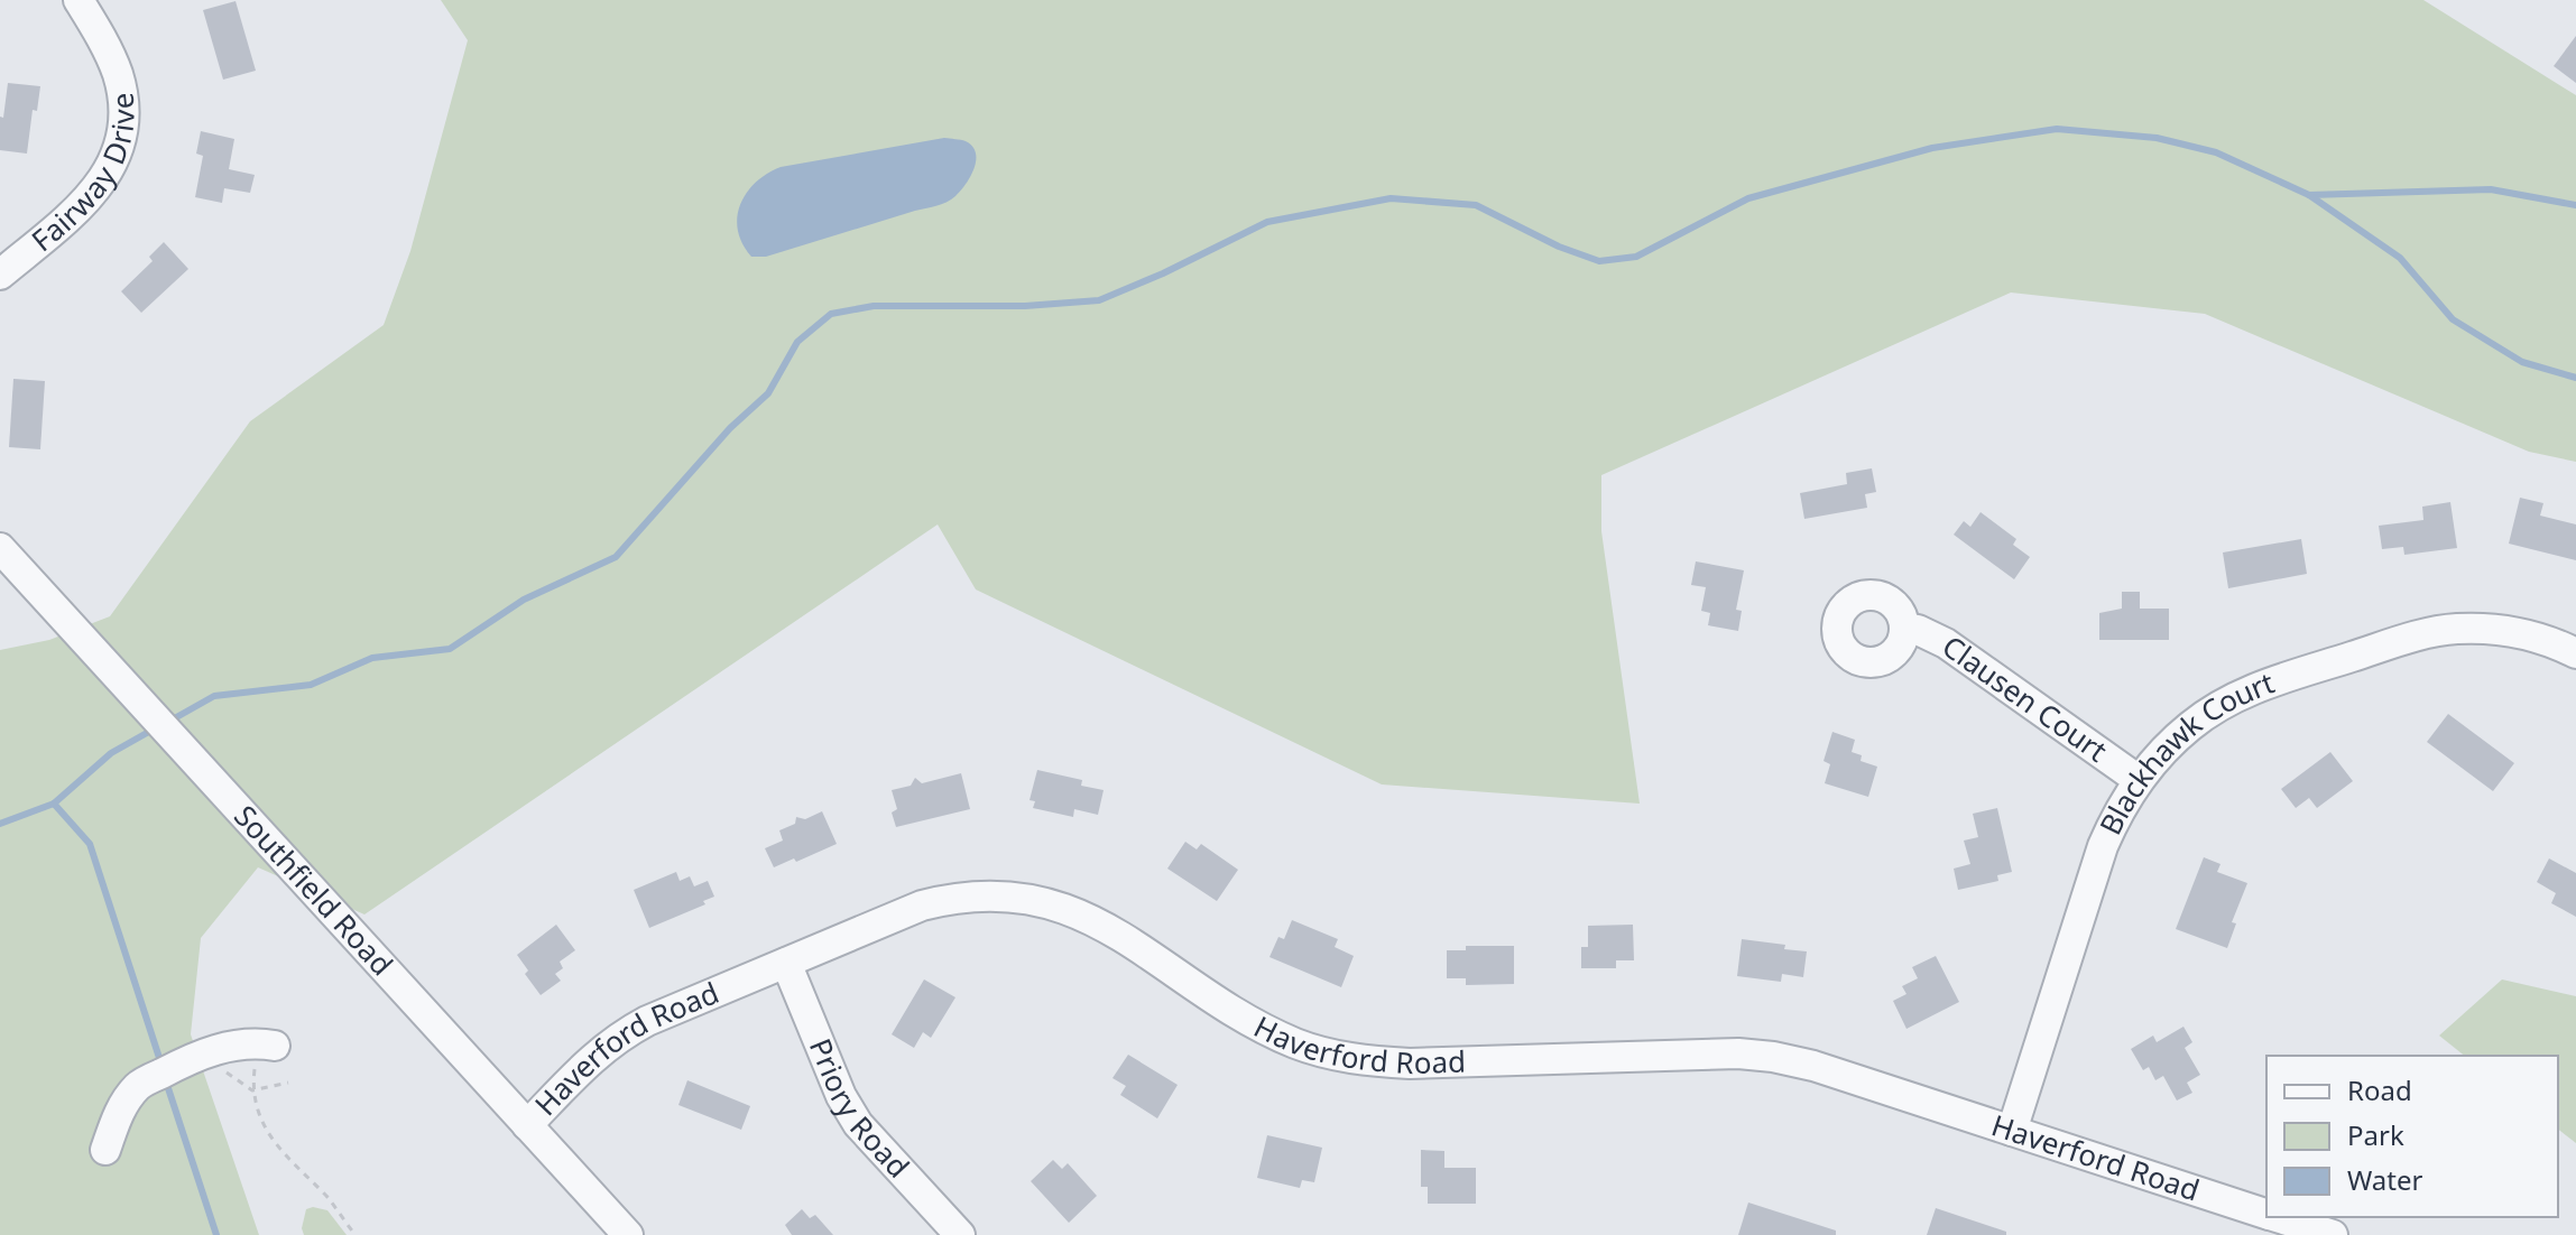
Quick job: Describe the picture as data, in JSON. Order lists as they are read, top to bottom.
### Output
{
  "streets": {
    "street": [
      "Fairway Drive",
      "Clausen Court",
      "Blackhawk Court",
      "Southfield Road",
      "Haverford Road",
      "Priory Road"
    ]
  },
  "crossings": [
    ["Clausen Court", "Blackhawk Court"],
    ["Blackhawk Court", "Haverford Road"],
    ["Southfield Road", "Haverford Road"],
    ["Haverford Road", "Priory Road"]
  ],
  "legend": ["Road", "Park", "Water"]
}
